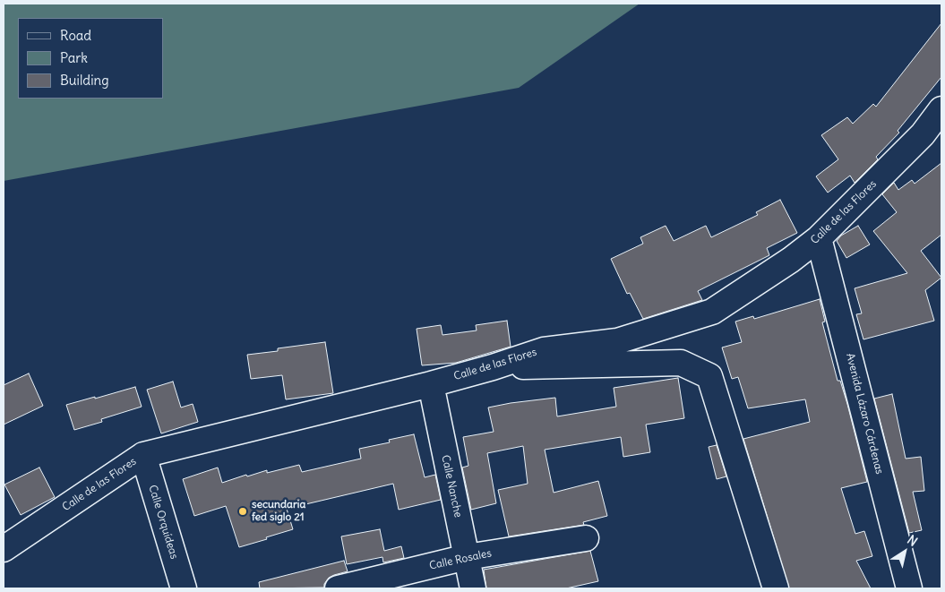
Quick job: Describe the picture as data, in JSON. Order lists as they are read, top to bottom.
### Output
{
  "streets": {
    "street": [
      "Calle de las Flores",
      "Avenida Lázaro Cárdenas",
      "Calle Nanche",
      "Calle Orquídeas",
      "Calle Rosales"
    ]
  },
  "crossings": [
    ["Calle de las Flores", "Avenida Lázaro Cárdenas"],
    ["Calle de las Flores", "Calle Nanche"],
    ["Calle de las Flores", "Calle Orquídeas"],
    ["Calle Nanche", "Calle Rosales"]
  ],
  "places": ["secundaria fed siglo 21"],
  "legend": ["Road", "Park", "Building"],
  "north": "top right"
}
